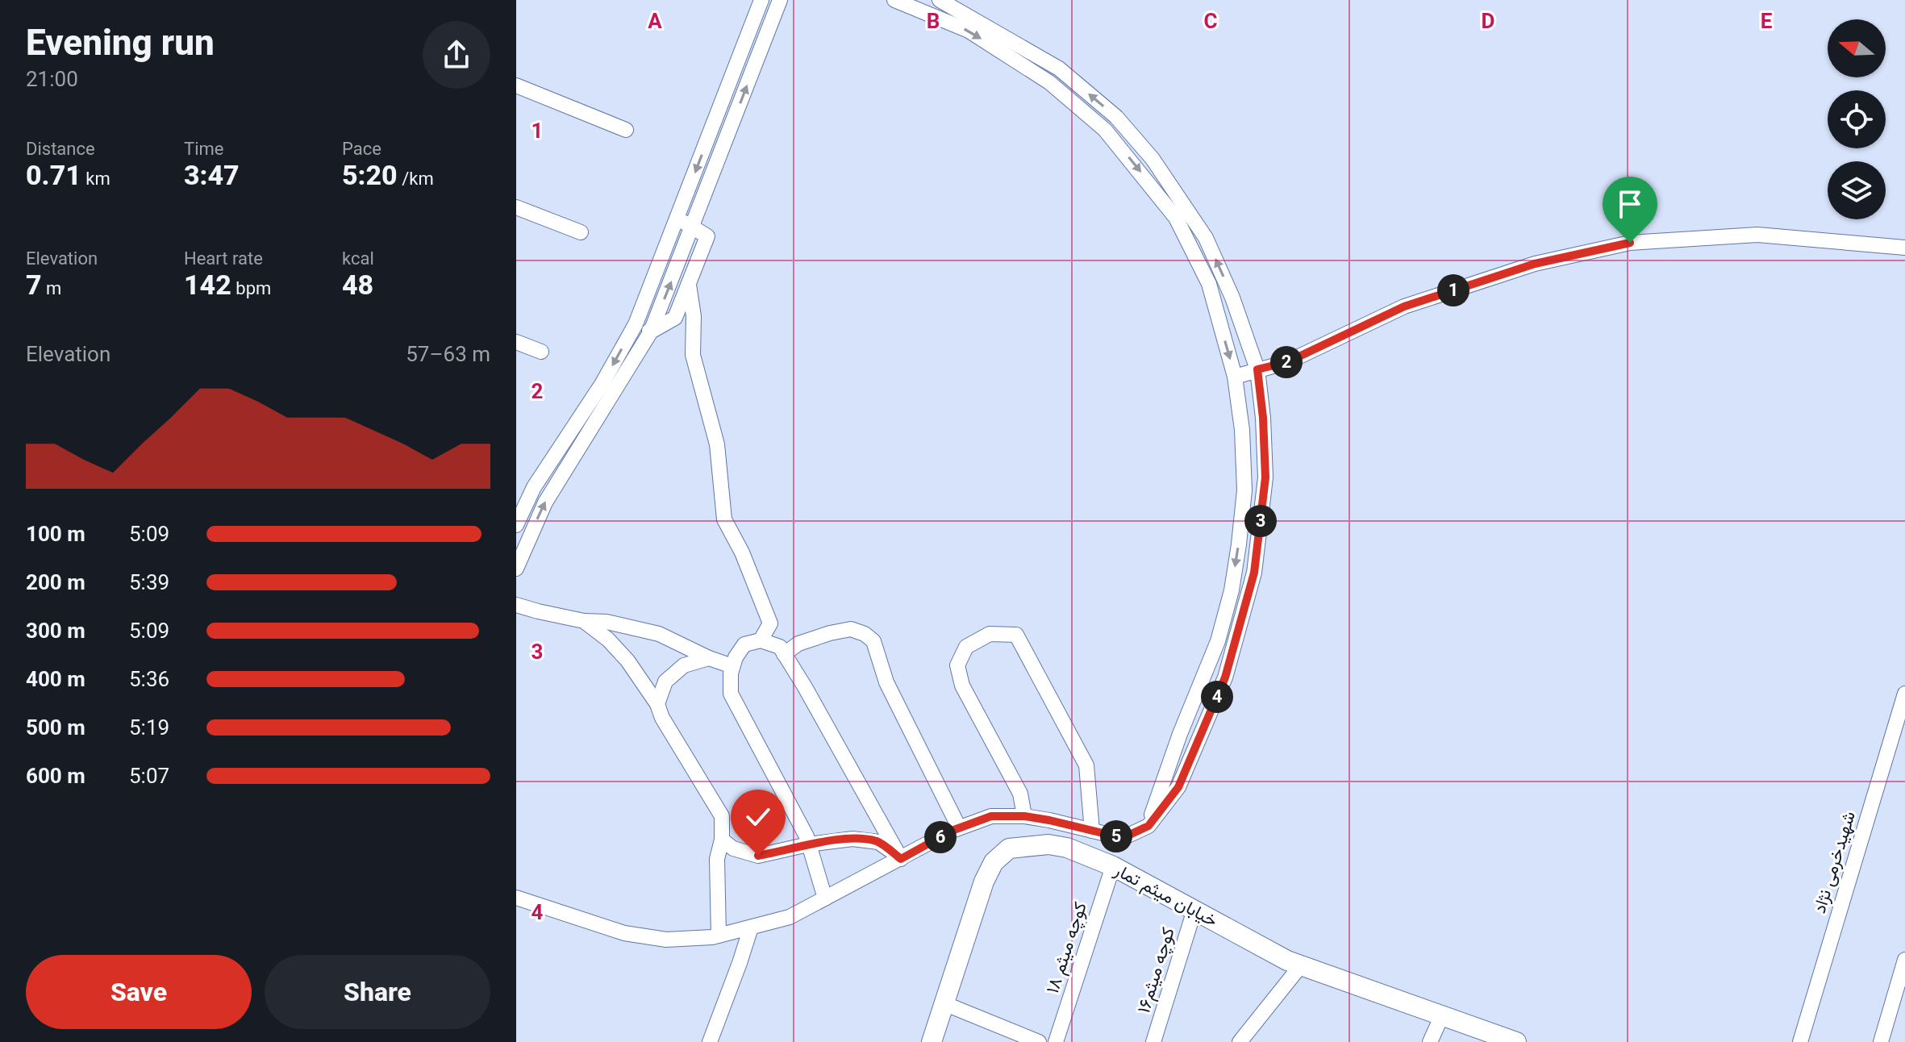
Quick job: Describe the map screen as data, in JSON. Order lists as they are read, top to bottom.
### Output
{
  "streets": {
    "street": [
      "شهیدخرمی نژاد",
      "خیابان میثم تمار",
      "کوچه میثم ۱۸",
      "کوچه میثم۱۶"
    ]
  },
  "crossings": [
    ["خیابان میثم تمار", "کوچه میثم ۱۸"],
    ["خیابان میثم تمار", "کوچه میثم۱۶"]
  ],
  "north": "left",
  "page": {
    "heading": ["Evening run", "21:00"],
    "stats": [
      ["Distance", "0.71 km"],
      ["Time", "3:47"],
      ["Pace", "5:20 /km"],
      ["Elevation", "7 m"],
      ["Heart rate", "142 bpm"],
      ["kcal", "48"]
    ],
    "pins": [
      "1",
      "2",
      "3",
      "4",
      "5",
      "6"
    ],
    "chart": ["Elevation", "57–63 m"],
    "list": [
      {
        "name": "100 m",
        "note": "5:09"
      },
      {
        "name": "200 m",
        "note": "5:39"
      },
      {
        "name": "300 m",
        "note": "5:09"
      },
      {
        "name": "400 m",
        "note": "5:36"
      },
      {
        "name": "500 m",
        "note": "5:19"
      },
      {
        "name": "600 m",
        "note": "5:07"
      }
    ],
    "buttons": ["Save", "Share"]
  },
  "grid": {
    "columns": [
      "A",
      "B",
      "C",
      "D",
      "E"
    ],
    "rows": [
      "1",
      "2",
      "3",
      "4"
    ]
  }
}
